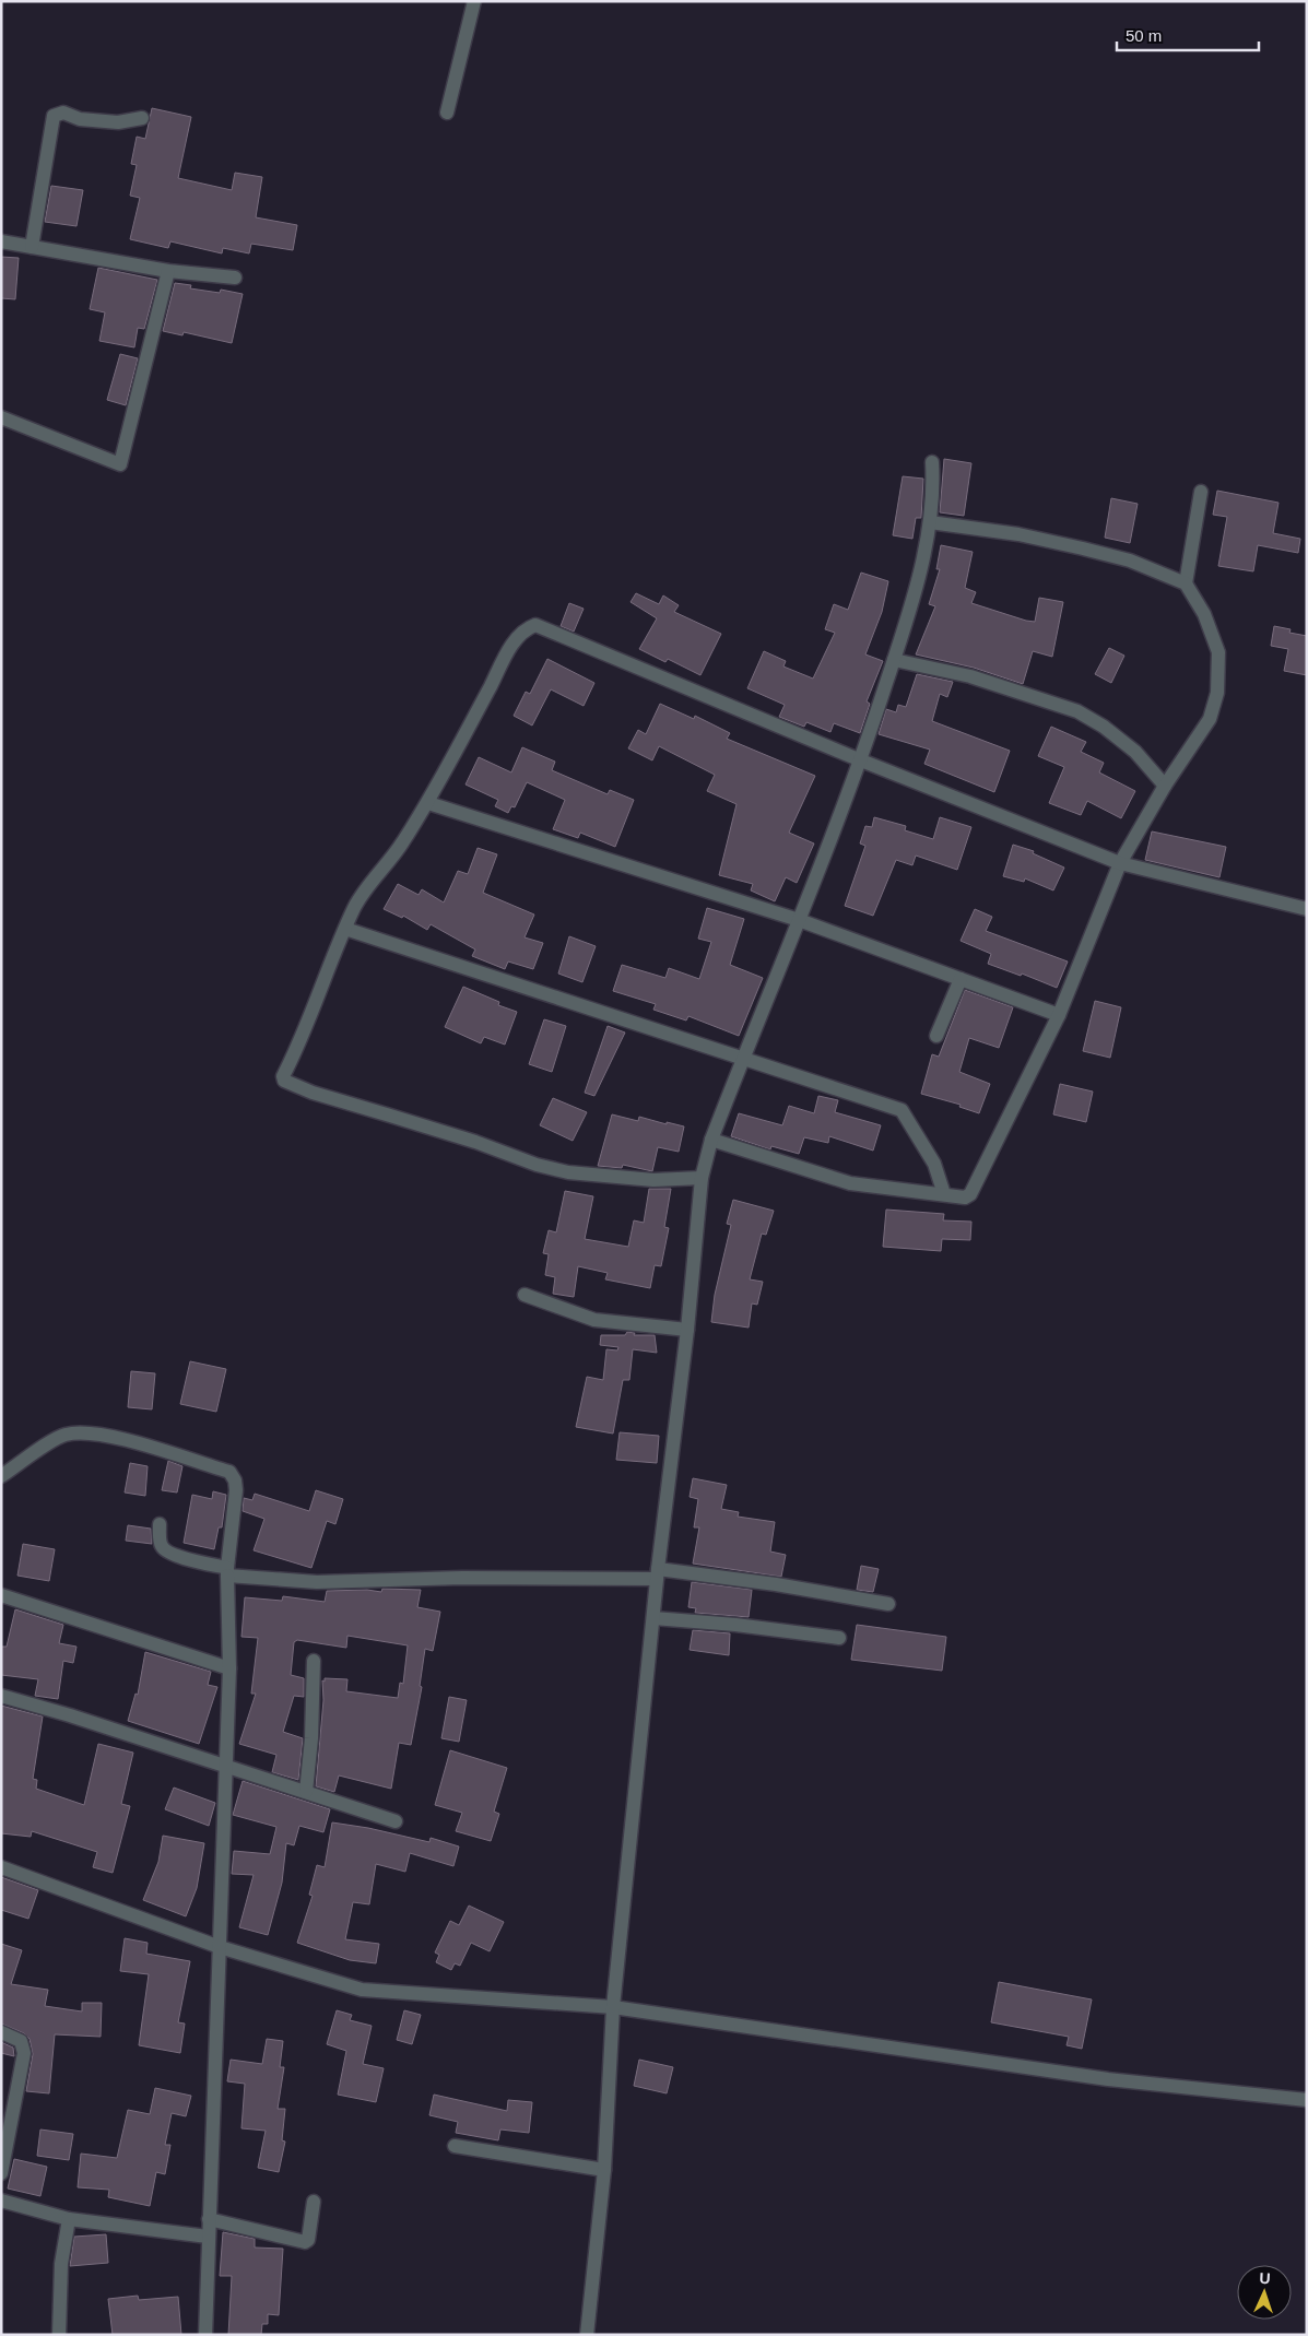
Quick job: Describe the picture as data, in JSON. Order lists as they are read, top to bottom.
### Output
{
  "scale_bar": "50 m",
  "north": "top"
}
